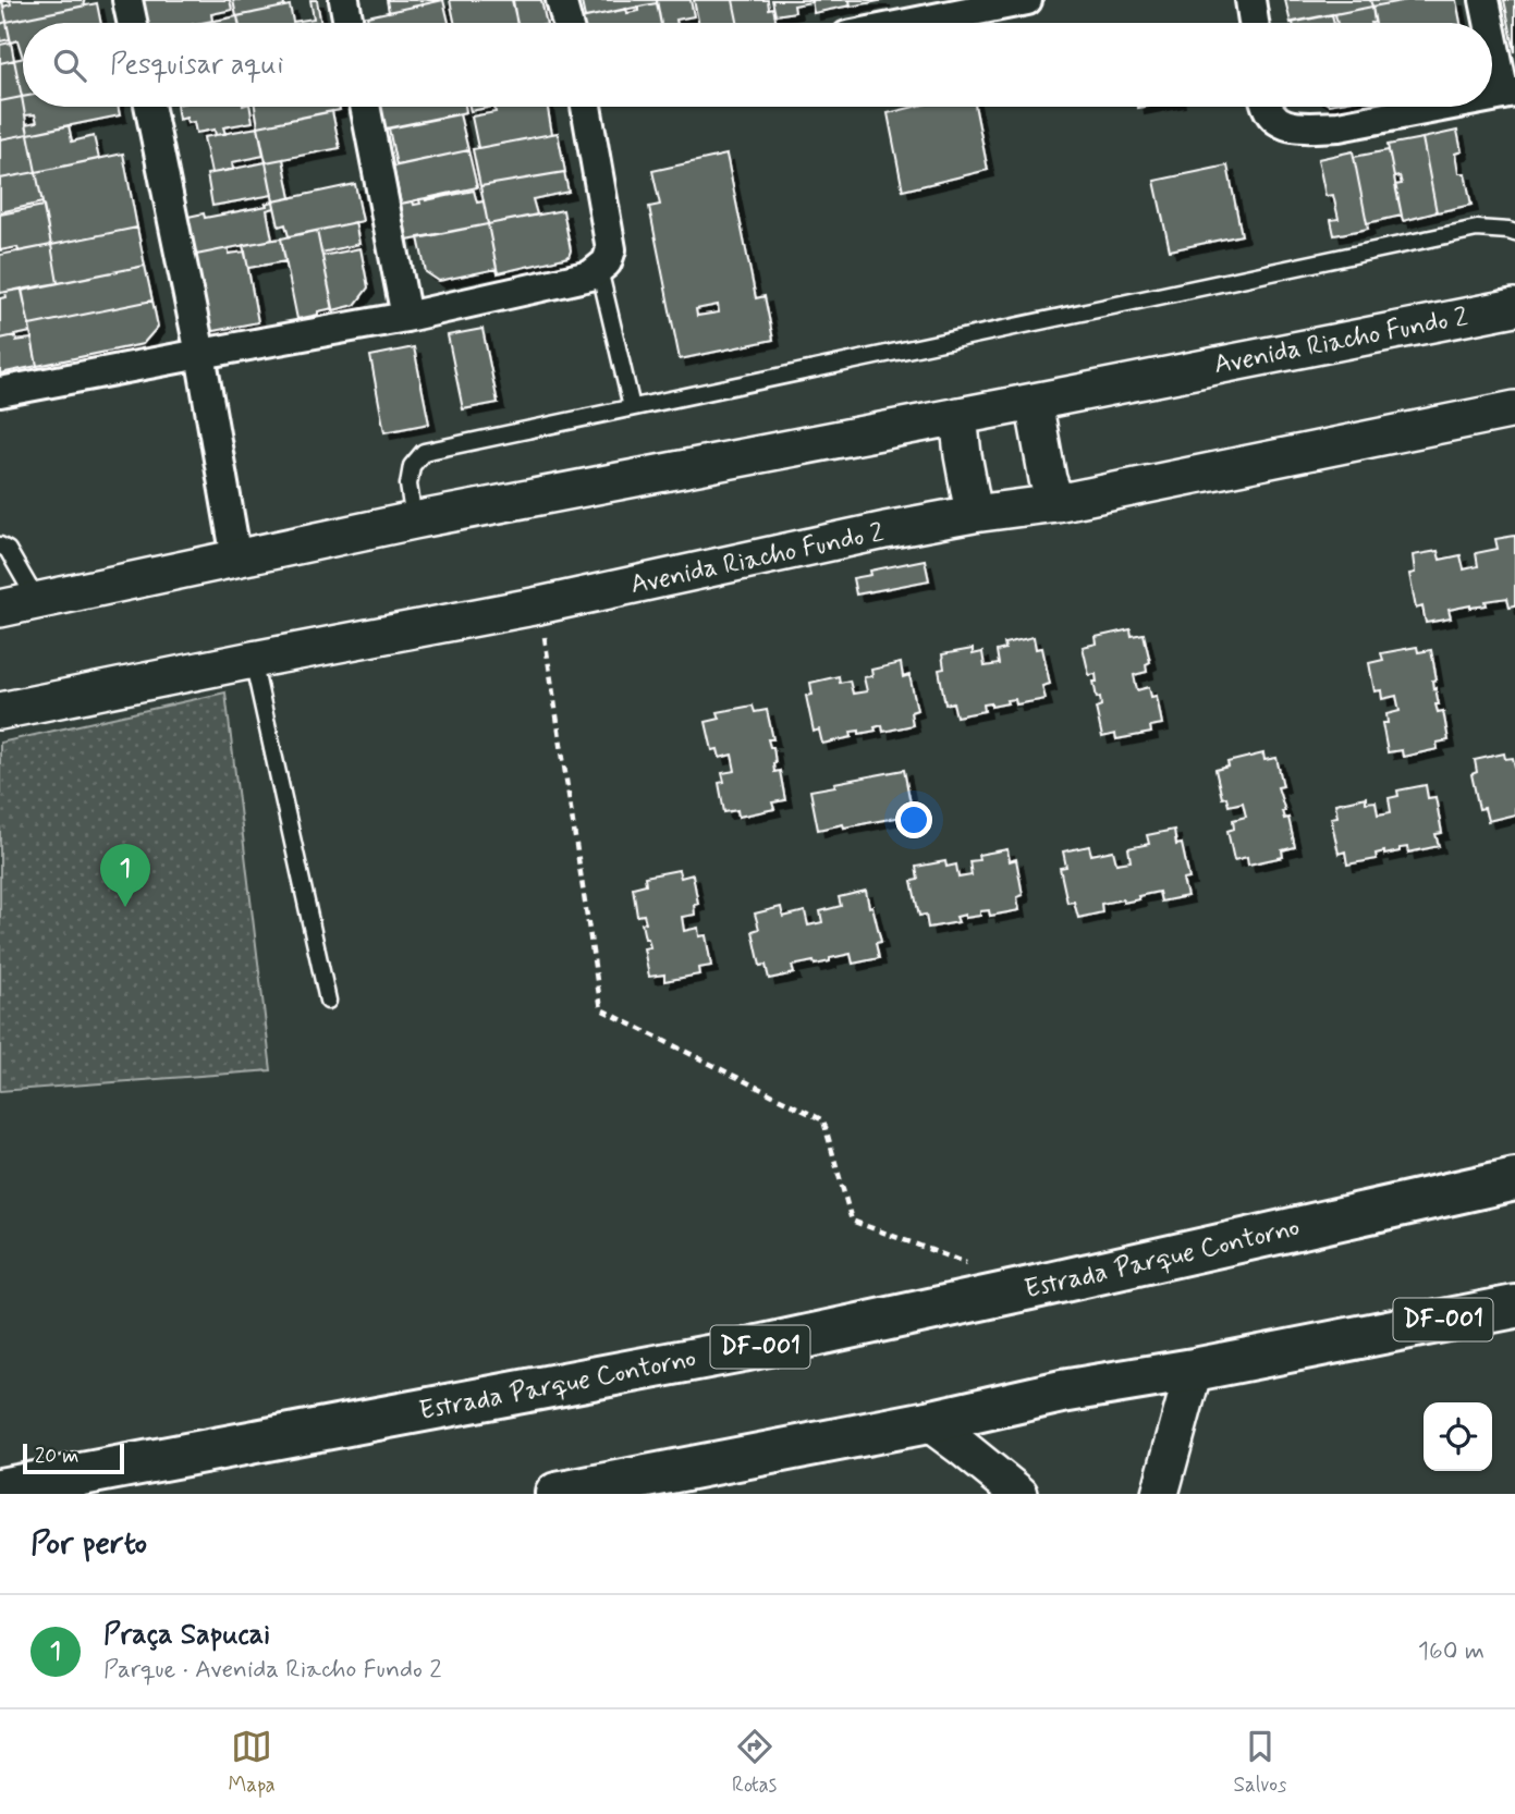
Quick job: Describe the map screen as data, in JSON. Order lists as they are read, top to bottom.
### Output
{
  "streets": {
    "highway": ["Estrada Parque Contorno", "DF-001"],
    "street": ["Avenida Riacho Fundo 2"]
  },
  "scale_bar": "20 m",
  "page": {
    "search": "Pesquisar aqui",
    "pins": "1",
    "scale": "20 m",
    "heading": "Por perto",
    "list": [
      {
        "mark": "1",
        "name": "Praça Sapucai",
        "note": "Parque · Avenida Riacho Fundo 2",
        "value": "160 m"
      }
    ],
    "nav": ["Mapa", "Rotas", "Salvos"]
  }
}
